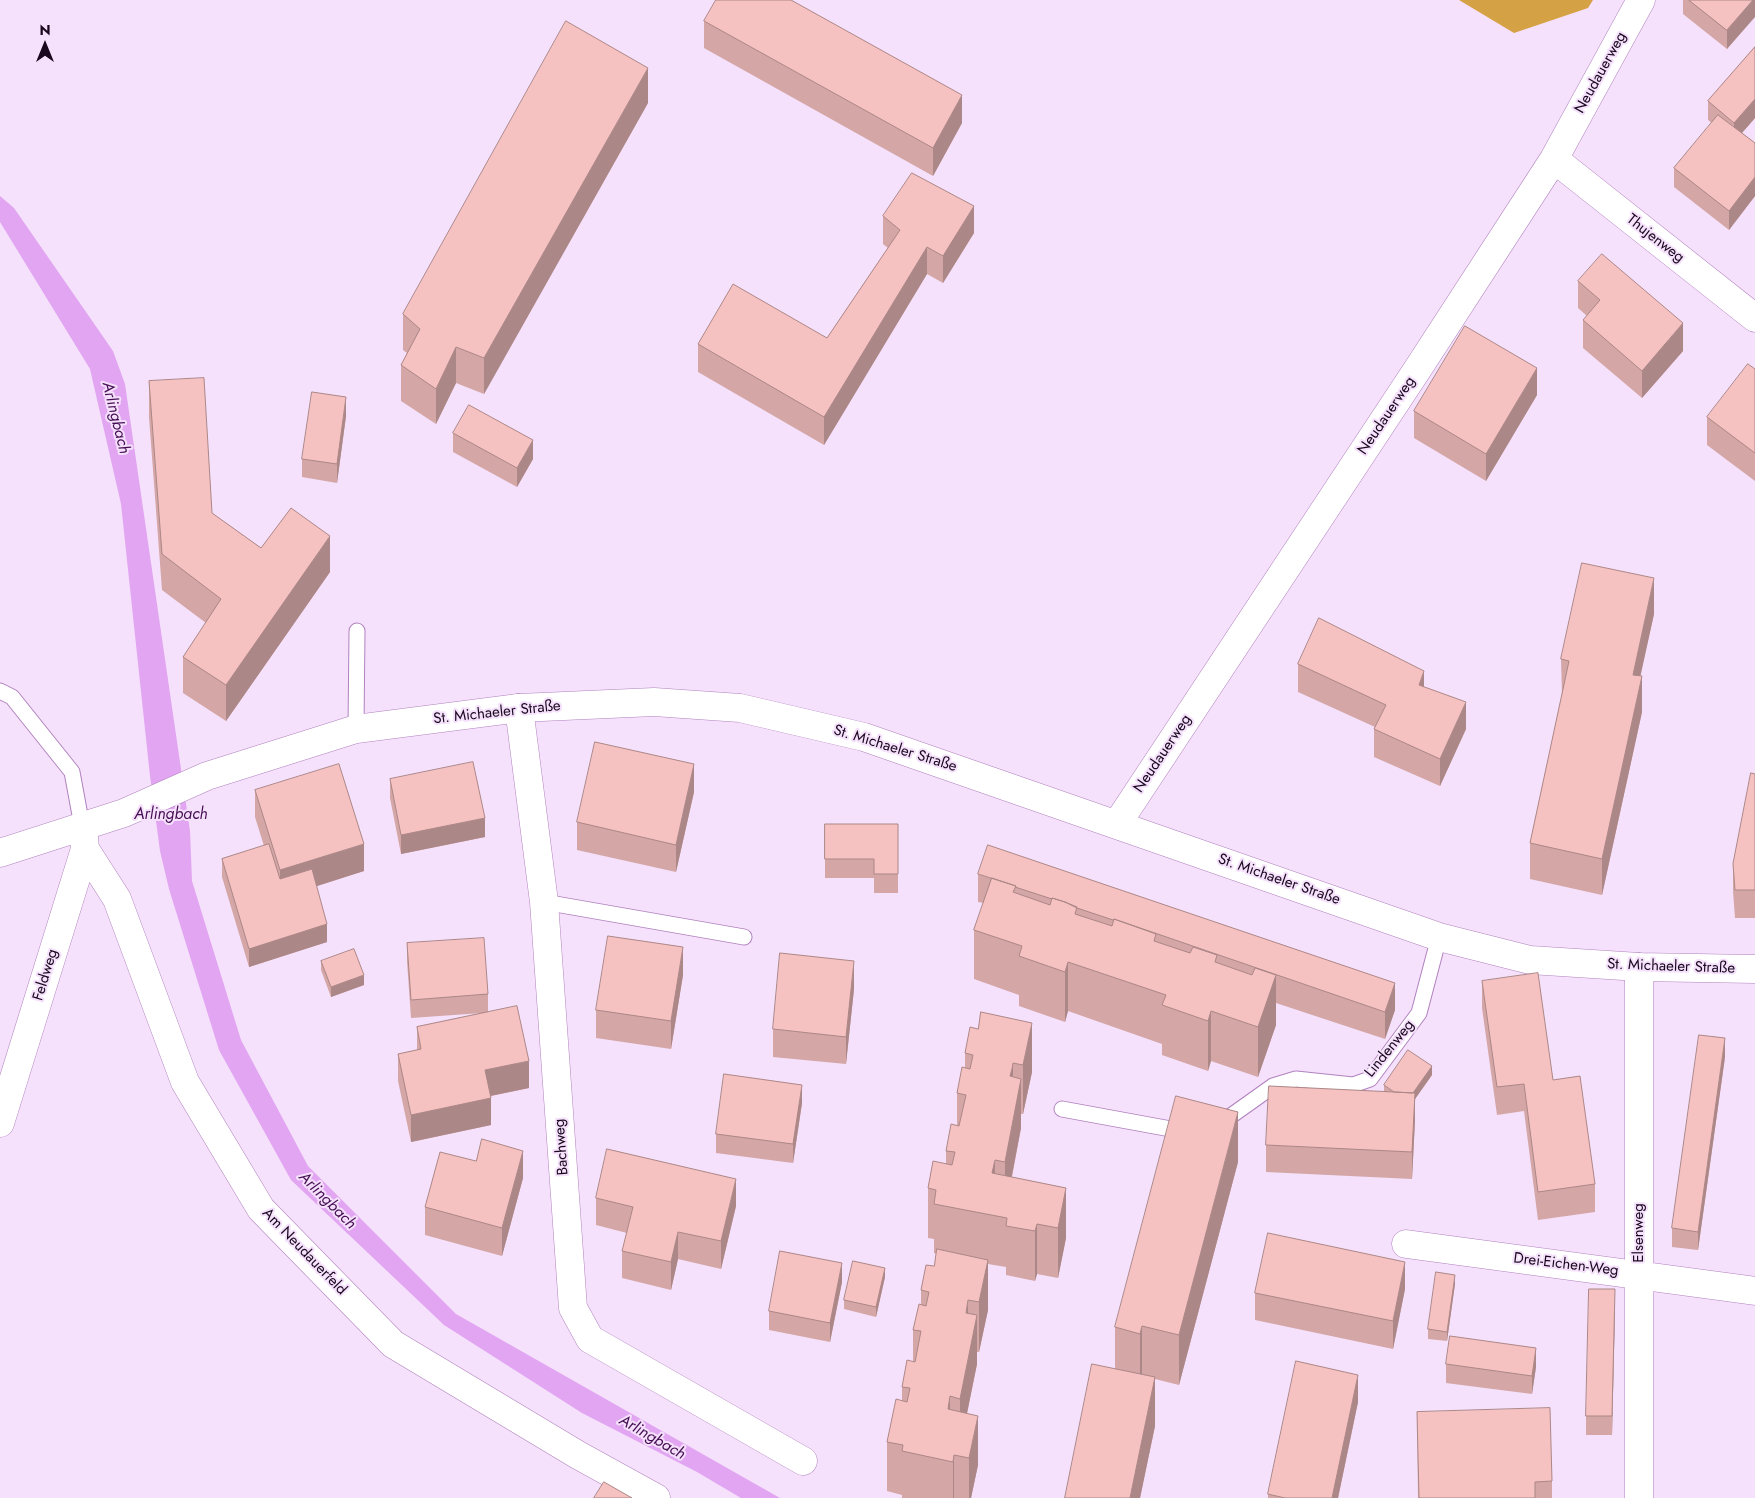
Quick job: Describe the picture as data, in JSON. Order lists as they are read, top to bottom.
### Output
{
  "streets": {
    "street": [
      "Neudauerweg",
      "Thujenweg",
      "St. Michaeler Straße",
      "Feldweg",
      "Bachweg",
      "Elsenweg",
      "Am Neudauerfeld",
      "Drei-Eichen-Weg"
    ],
    "lane": ["Lindenweg"]
  },
  "crossings": [
    ["Neudauerweg", "Thujenweg"],
    ["Neudauerweg", "St. Michaeler Straße"],
    ["St. Michaeler Straße", "Feldweg"],
    ["St. Michaeler Straße", "Lindenweg"],
    ["St. Michaeler Straße", "Bachweg"],
    ["St. Michaeler Straße", "Elsenweg"],
    ["St. Michaeler Straße", "Am Neudauerfeld"],
    ["Feldweg", "Am Neudauerfeld"],
    ["Elsenweg", "Drei-Eichen-Weg"]
  ],
  "water": ["Arlingbach"],
  "north": "top"
}
